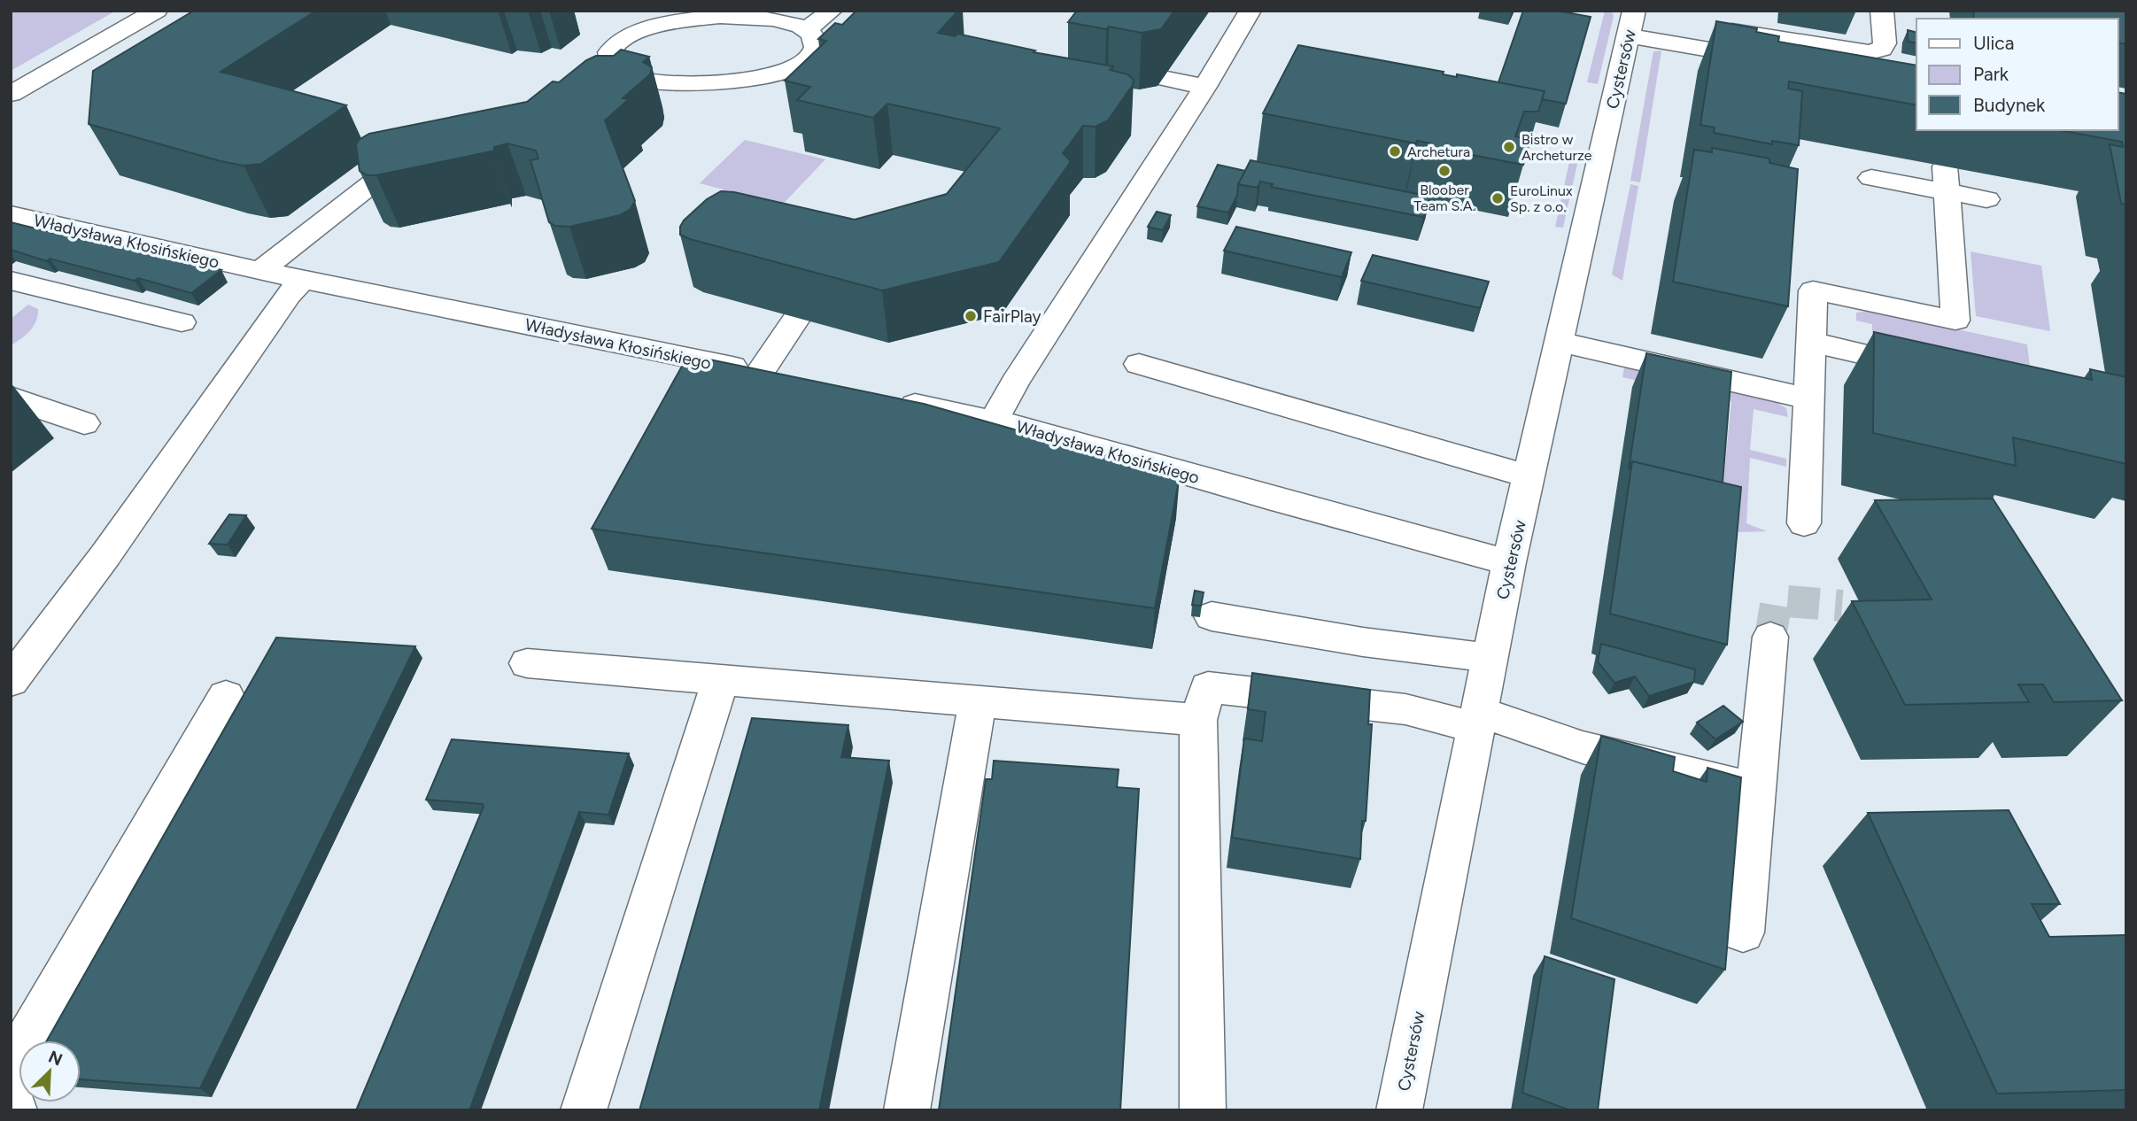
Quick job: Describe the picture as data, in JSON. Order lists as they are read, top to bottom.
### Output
{
  "streets": {
    "street": ["Cystersów", "Władysława Kłosińskiego"]
  },
  "crossings": [
    ["Cystersów", "Władysława Kłosińskiego"]
  ],
  "places": [
    "Bistro w Archeturze",
    "Archetura",
    "Bloober Team S.A.",
    "EuroLinux Sp. z o.o.",
    "FairPlay"
  ],
  "legend": ["Ulica", "Park", "Budynek"],
  "north": "top right"
}
